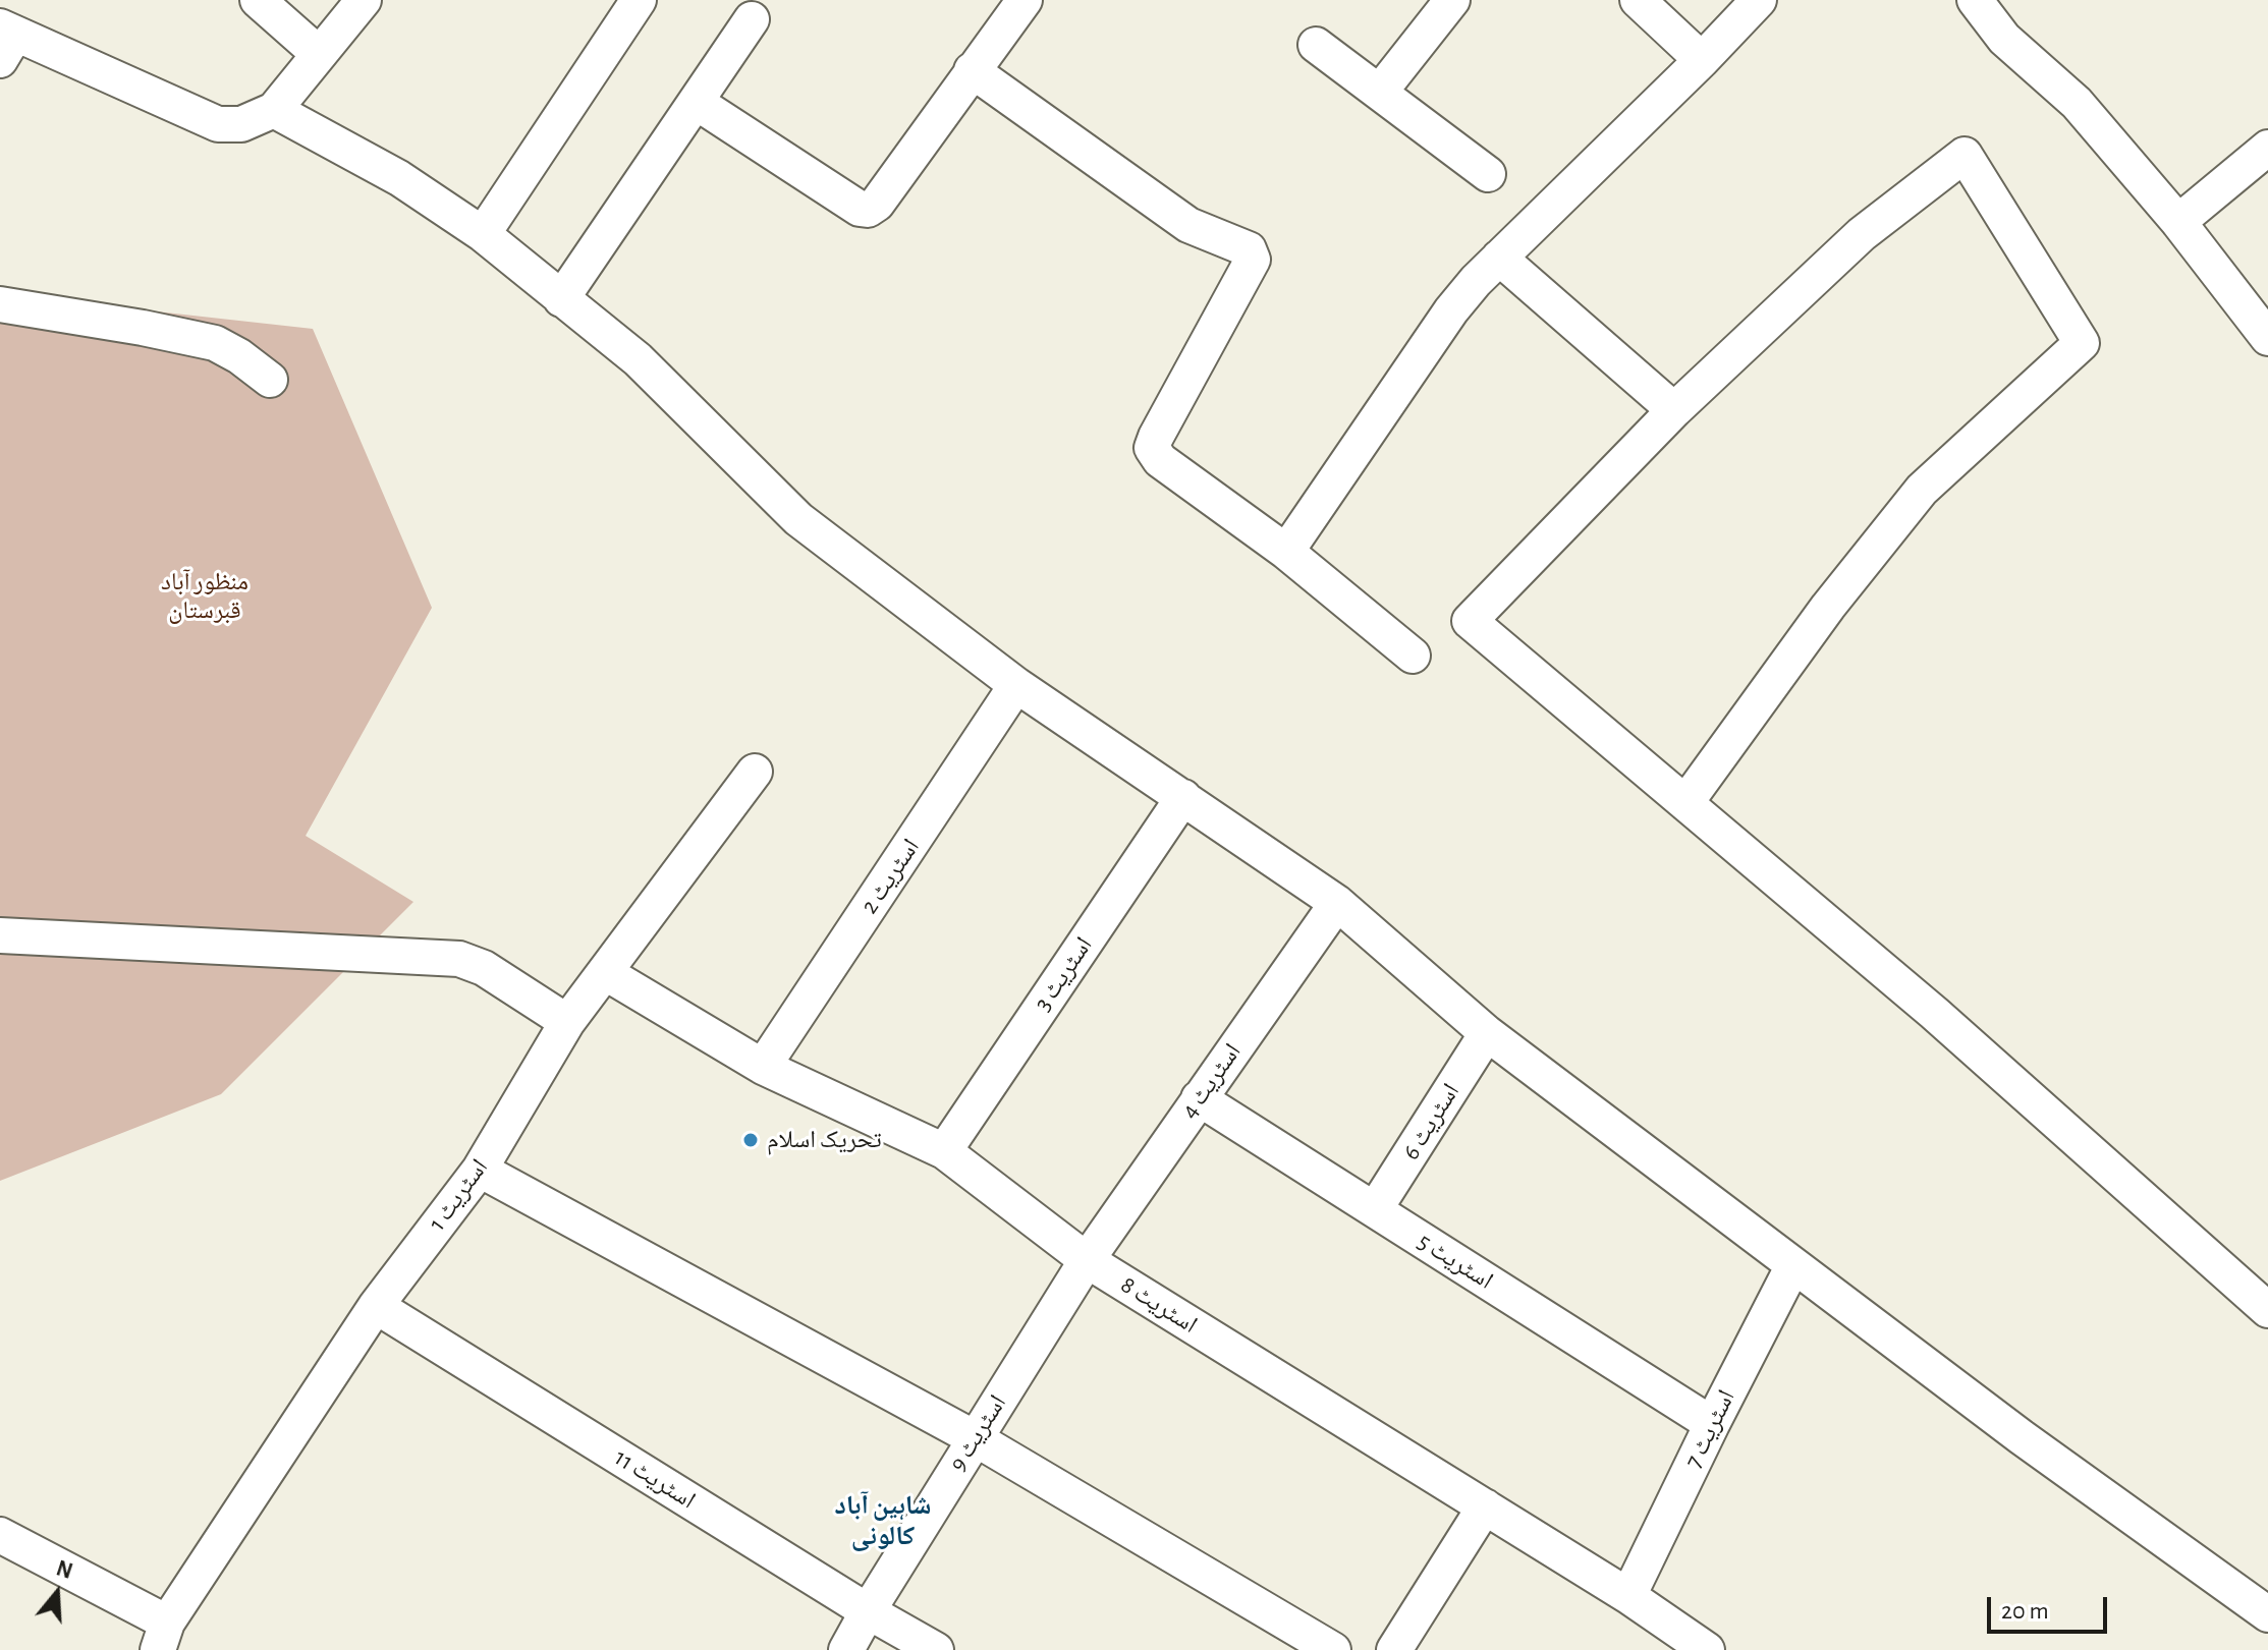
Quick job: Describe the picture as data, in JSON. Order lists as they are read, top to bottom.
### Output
{
  "streets": {
    "street": [
      "اسٹریٹ 2",
      "اسٹریٹ 3",
      "اسٹریٹ 4",
      "اسٹریٹ 6",
      "اسٹریٹ 1",
      "اسٹریٹ 5",
      "اسٹریٹ 8",
      "اسٹریٹ 7",
      "اسٹریٹ 9",
      "اسٹریٹ 11"
    ]
  },
  "crossings": [
    ["اسٹریٹ 2", "اسٹریٹ 8"],
    ["اسٹریٹ 3", "اسٹریٹ 8"],
    ["اسٹریٹ 4", "اسٹریٹ 5"],
    ["اسٹریٹ 4", "اسٹریٹ 8"],
    ["اسٹریٹ 4", "اسٹریٹ 9"],
    ["اسٹریٹ 6", "اسٹریٹ 5"],
    ["اسٹریٹ 1", "اسٹریٹ 8"],
    ["اسٹریٹ 1", "اسٹریٹ 11"],
    ["اسٹریٹ 5", "اسٹریٹ 7"],
    ["اسٹریٹ 8", "اسٹریٹ 7"],
    ["اسٹریٹ 8", "اسٹریٹ 9"],
    ["اسٹریٹ 9", "اسٹریٹ 11"]
  ],
  "districts": ["شاہین آباد کالونی"],
  "parks": ["منظور آباد قبرستان"],
  "places": ["تحریک اسلام"],
  "scale_bar": "20 m",
  "north": "top"
}
